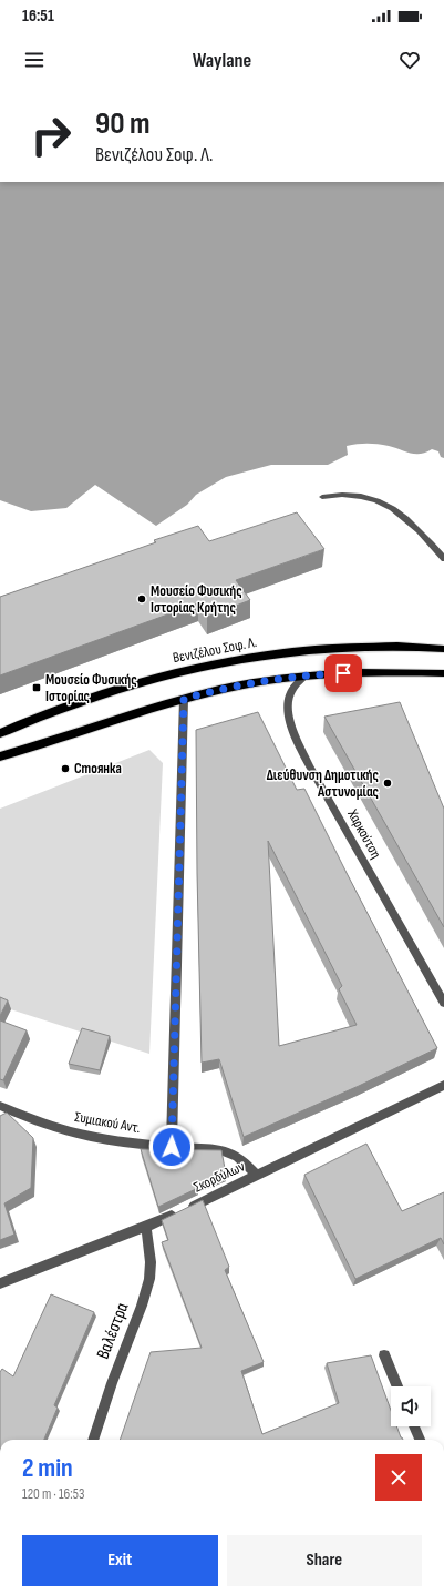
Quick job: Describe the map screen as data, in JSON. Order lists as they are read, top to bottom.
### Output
{
  "streets": {
    "main road": ["Βενιζέλου Σοφ. Λ."],
    "street": [
      "Χαρκούτση",
      "Συμιακού Αντ.",
      "Σκορδύλων",
      "Βαλέστρα"
    ]
  },
  "crossings": [
    ["Συμιακού Αντ.", "Σκορδύλων"],
    ["Σκορδύλων", "Βαλέστρα"]
  ],
  "places": {
    "other": ["Μουσείο Φυσικής Ιστορίας Κρήτης", "Стоянка", "Διεύθυνση Δημοτικής Αστυνομίας"],
    "transit": ["Μουσείο Φυσικής Ιστορίας"]
  },
  "page": {
    "status": "16:51",
    "header": "Waylane",
    "turn": ["90 m", "Βενιζέλου Σοφ. Λ."],
    "heading": ["2 min", "120 m · 16:53"],
    "buttons": ["Exit", "Share"]
  }
}
